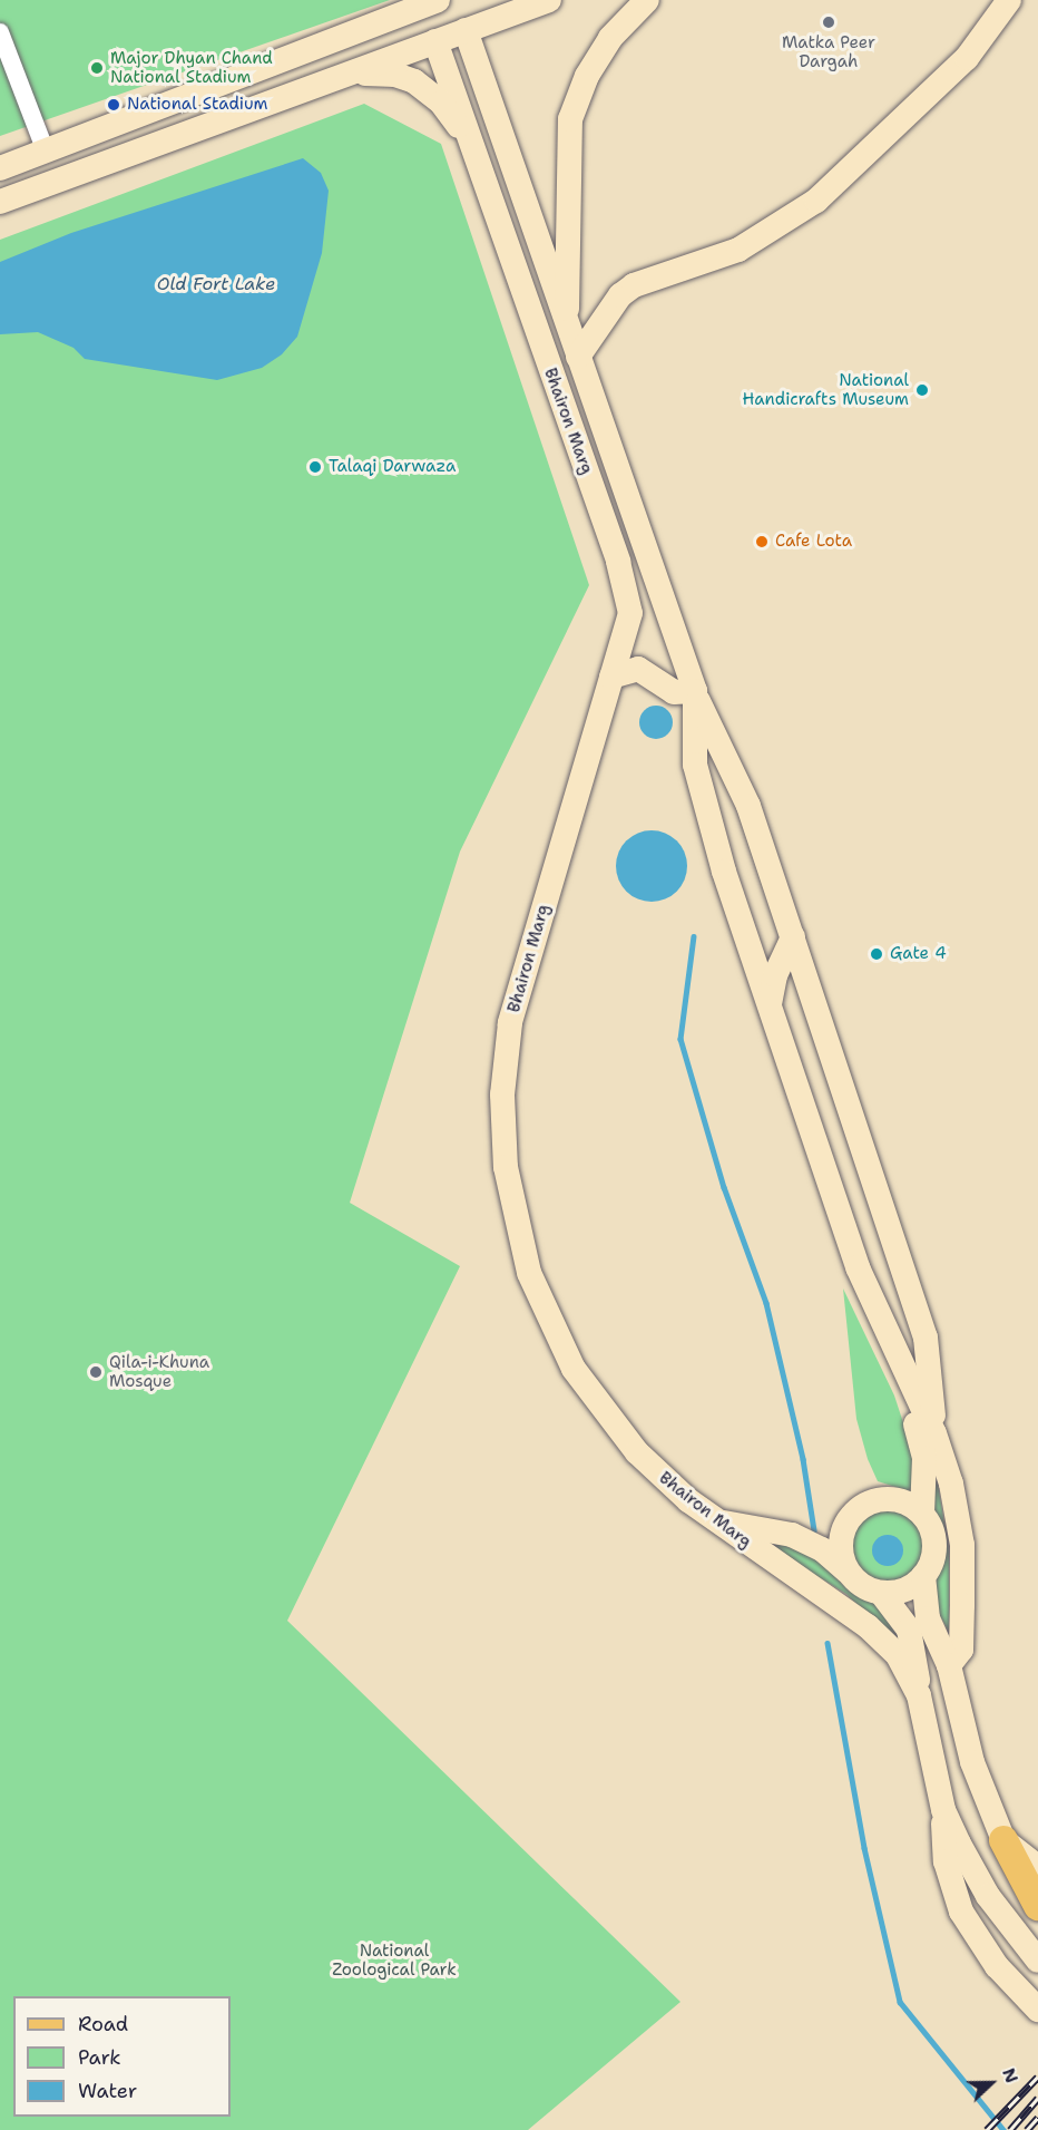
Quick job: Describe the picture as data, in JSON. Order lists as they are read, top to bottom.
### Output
{
  "streets": {
    "main road": ["Bhairon Marg"]
  },
  "water": ["Old Fort Lake"],
  "parks": ["National Zoological Park"],
  "places": [
    "Matka Peer Dargah",
    "Major Dhyan Chand National Stadium",
    "National Stadium",
    "National Handicrafts Museum",
    "Talaqi Darwaza",
    "Cafe Lota",
    "Gate 4",
    "Qila-i-Khuna Mosque"
  ],
  "legend": ["Road", "Park", "Water"],
  "north": "right"
}
